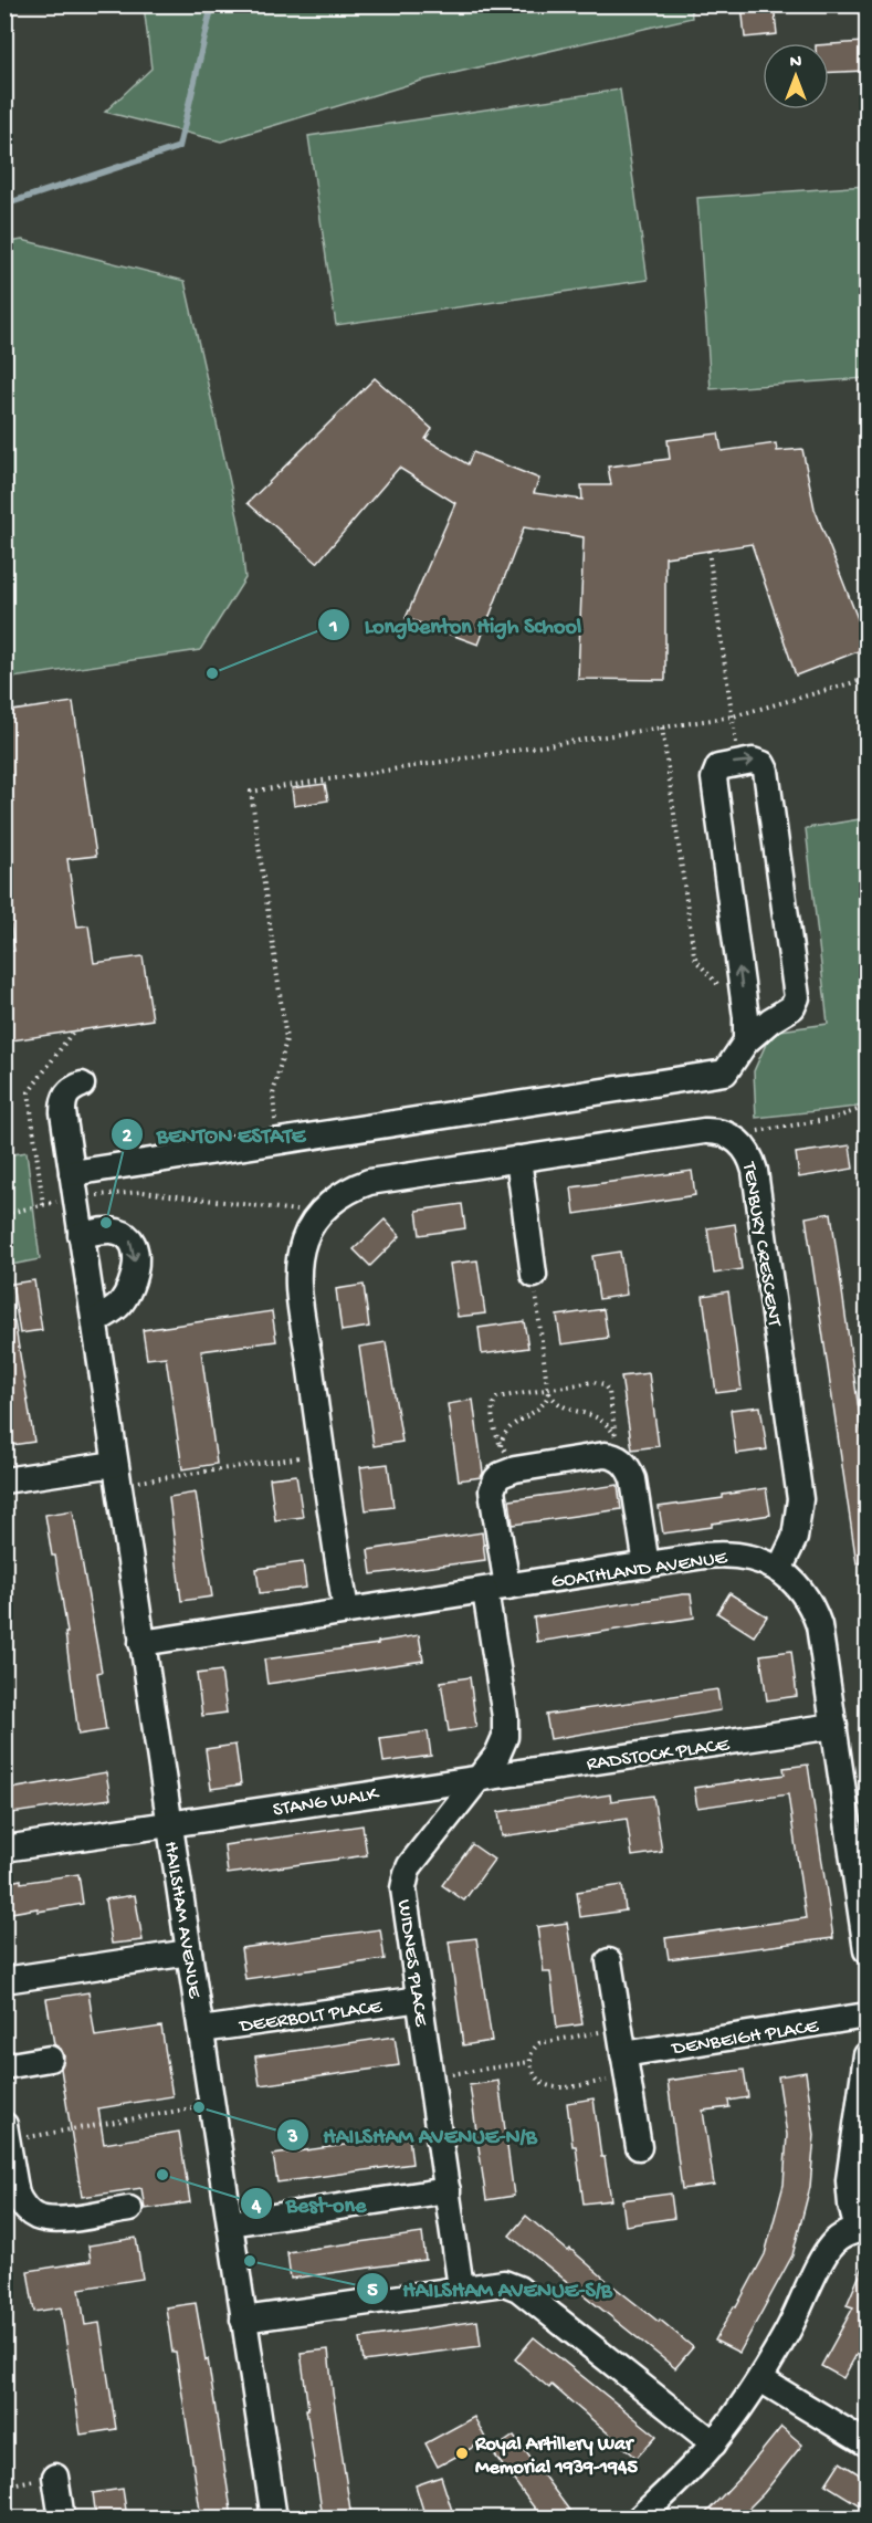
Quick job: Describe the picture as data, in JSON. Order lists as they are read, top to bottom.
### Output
{
  "streets": {
    "street": [
      "TENBURY CRESCENT",
      "GOATHLAND AVENUE",
      "RADSTOCK PLACE",
      "STANG WALK",
      "HAILSHAM AVENUE",
      "WIDNES PLACE",
      "DEERBOLT PLACE",
      "DENBEIGH PLACE"
    ]
  },
  "crossings": [
    ["TENBURY CRESCENT", "GOATHLAND AVENUE"],
    ["GOATHLAND AVENUE", "RADSTOCK PLACE"],
    ["GOATHLAND AVENUE", "HAILSHAM AVENUE"],
    ["GOATHLAND AVENUE", "WIDNES PLACE"],
    ["RADSTOCK PLACE", "STANG WALK"],
    ["RADSTOCK PLACE", "WIDNES PLACE"],
    ["STANG WALK", "HAILSHAM AVENUE"],
    ["STANG WALK", "WIDNES PLACE"],
    ["HAILSHAM AVENUE", "DEERBOLT PLACE"],
    ["WIDNES PLACE", "DEERBOLT PLACE"]
  ],
  "places": [
    "Longbenton High School",
    "BENTON ESTATE",
    "HAILSHAM AVENUE-N/B",
    "Best-one",
    "HAILSHAM AVENUE-S/B",
    "Royal Artillery War Memorial 1939-1945"
  ],
  "north": "top"
}
